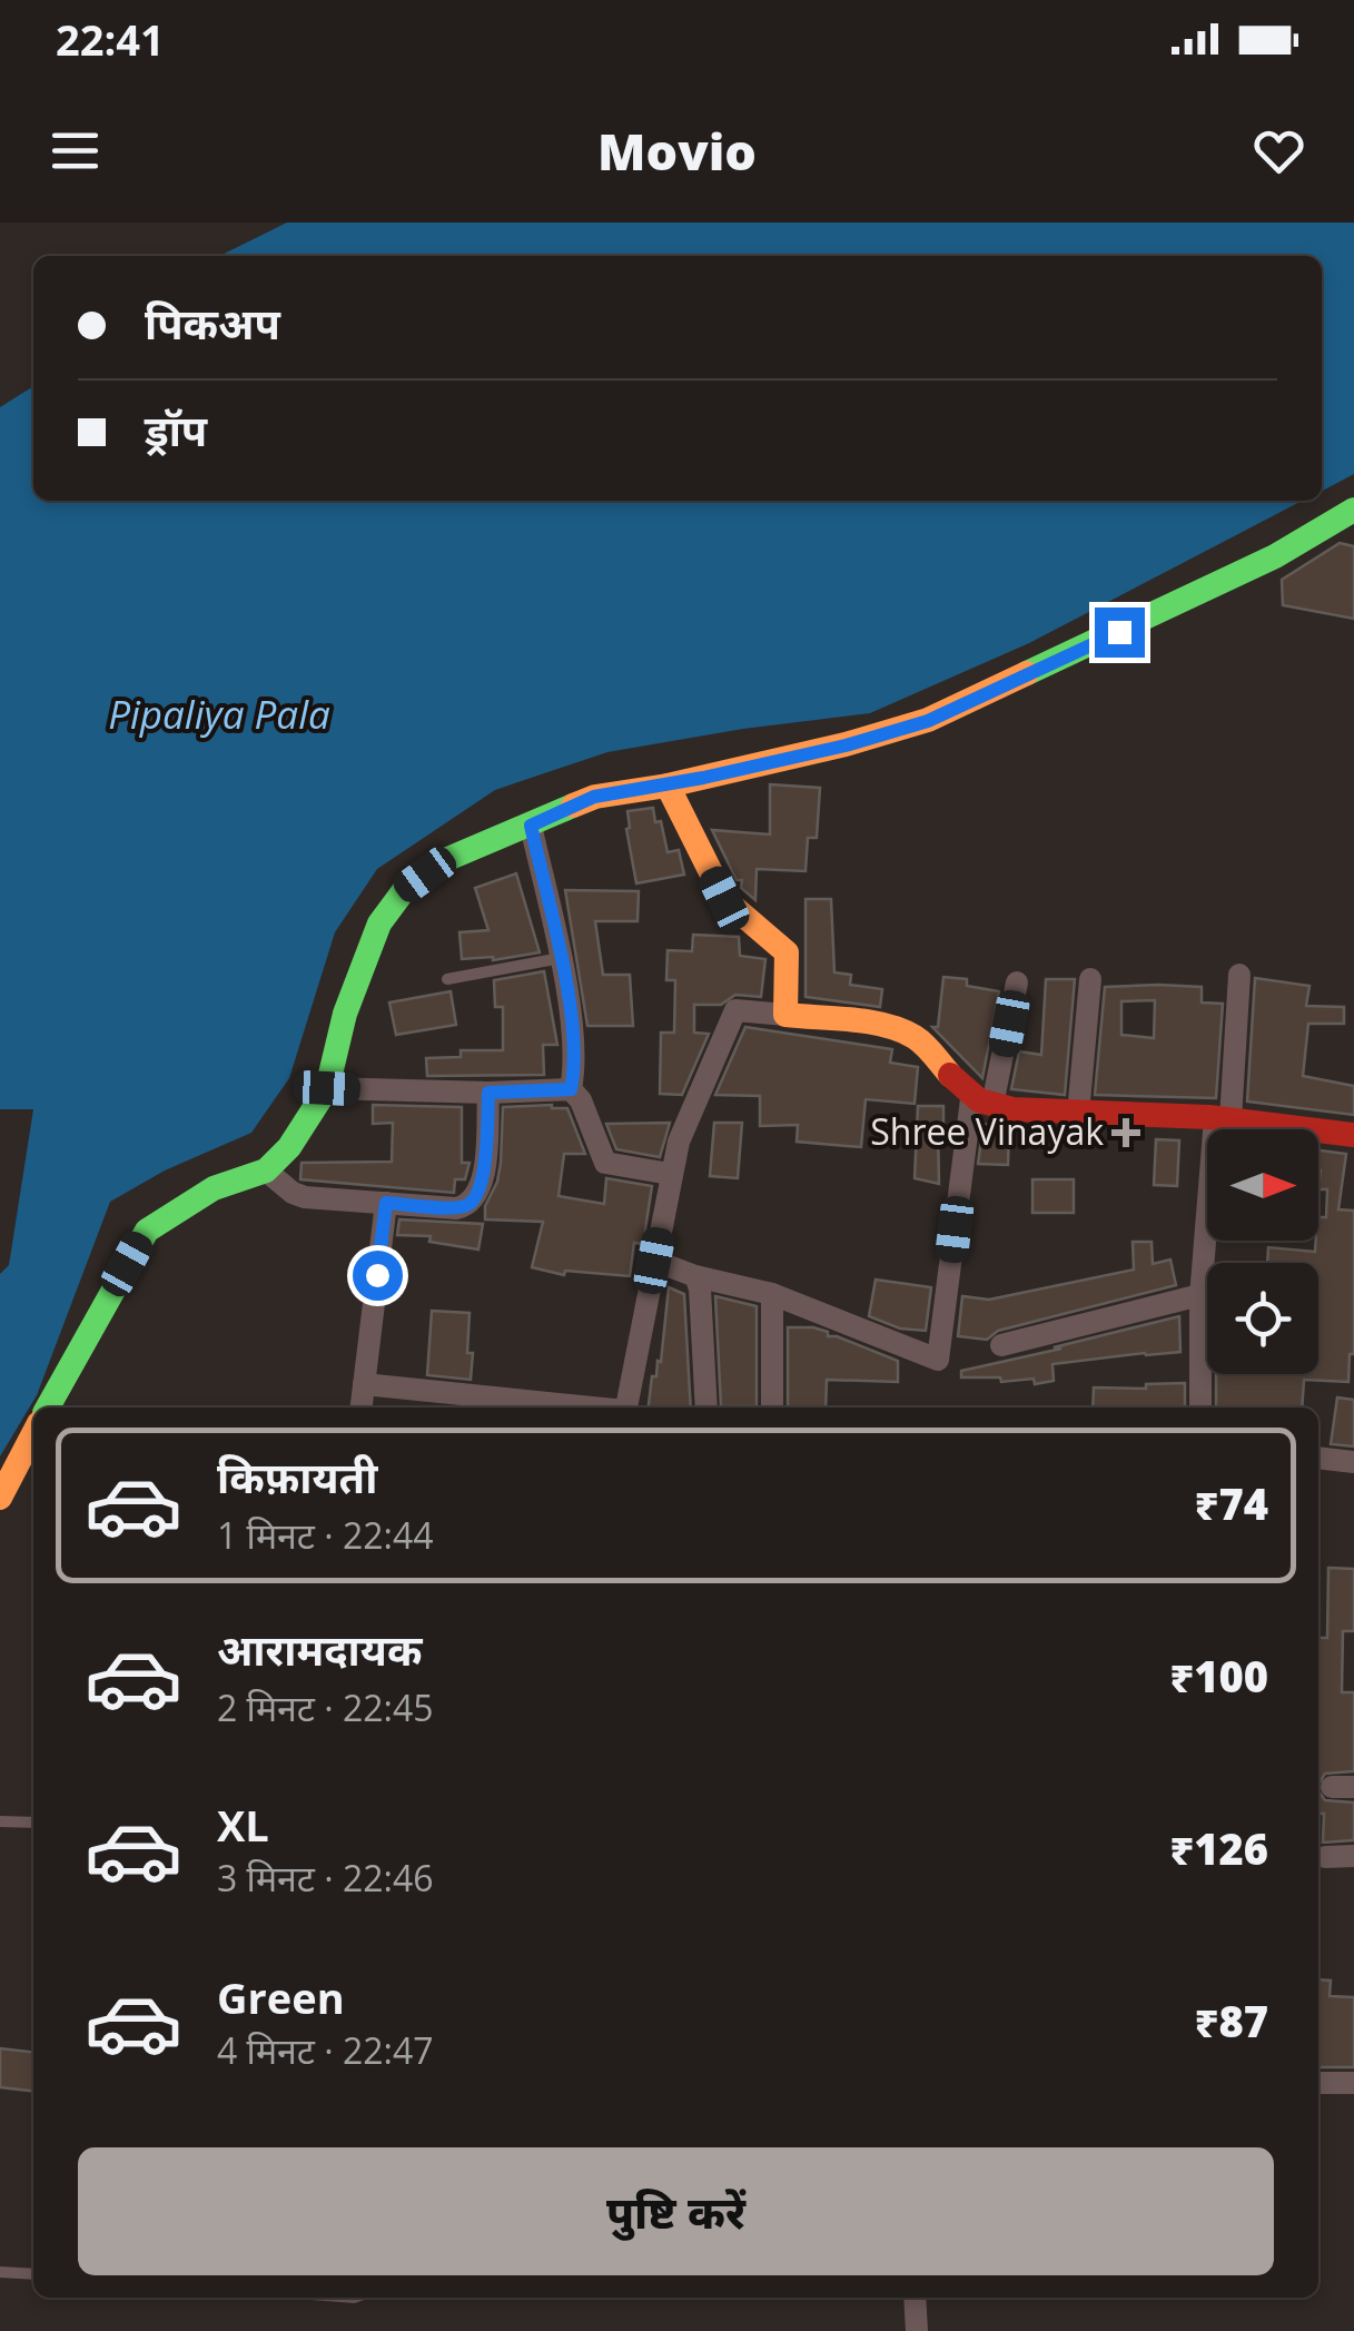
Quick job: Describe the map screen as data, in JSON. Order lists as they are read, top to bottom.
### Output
{
  "water": ["Pipaliya Pala"],
  "places": {
    "health": ["Shree Vinayak"]
  },
  "north": "right",
  "page": {
    "status": "22:41",
    "header": "Movio",
    "banner": ["पिकअप", "ड्रॉप"],
    "list": [
      {
        "name": "किफ़ायती",
        "note": "1 मिनट · 22:44",
        "value": "₹74"
      },
      {
        "name": "आरामदायक",
        "note": "2 मिनट · 22:45",
        "value": "₹100"
      },
      {
        "name": "XL",
        "note": "3 मिनट · 22:46",
        "value": "₹126"
      },
      {
        "name": "Green",
        "note": "4 मिनट · 22:47",
        "value": "₹87"
      }
    ],
    "buttons": "पुष्टि करें"
  }
}
